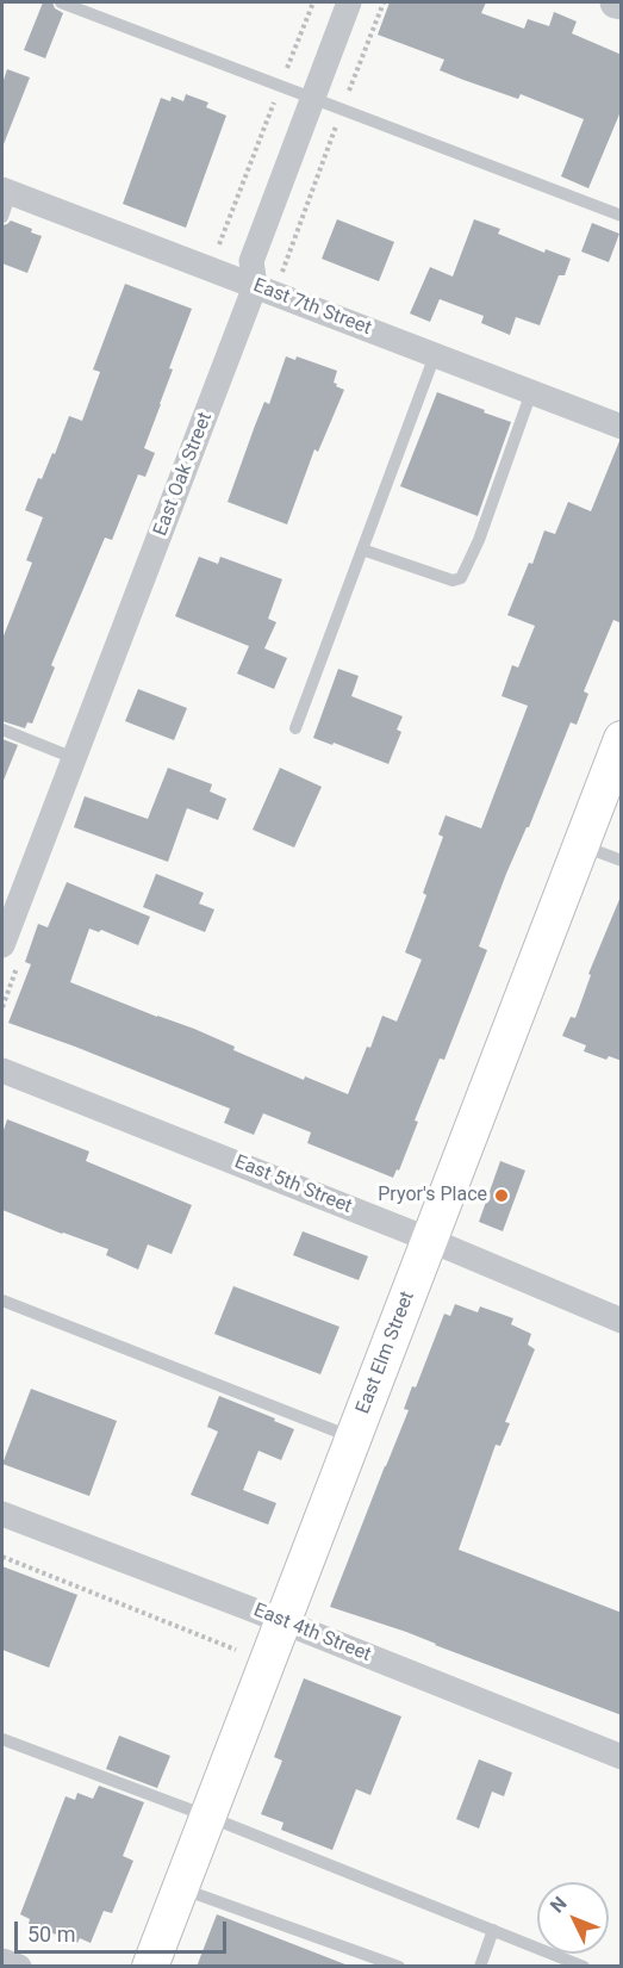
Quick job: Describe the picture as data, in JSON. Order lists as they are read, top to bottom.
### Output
{
  "streets": {
    "main road": ["East Elm Street"],
    "street": [
      "East 7th Street",
      "East Oak Street",
      "East 5th Street",
      "East 4th Street"
    ]
  },
  "crossings": [
    ["East 7th Street", "East Oak Street"],
    ["East 5th Street", "East Elm Street"],
    ["East Elm Street", "East 4th Street"]
  ],
  "places": ["Pryor's Place"],
  "scale_bar": "50 m",
  "north": "top left"
}
